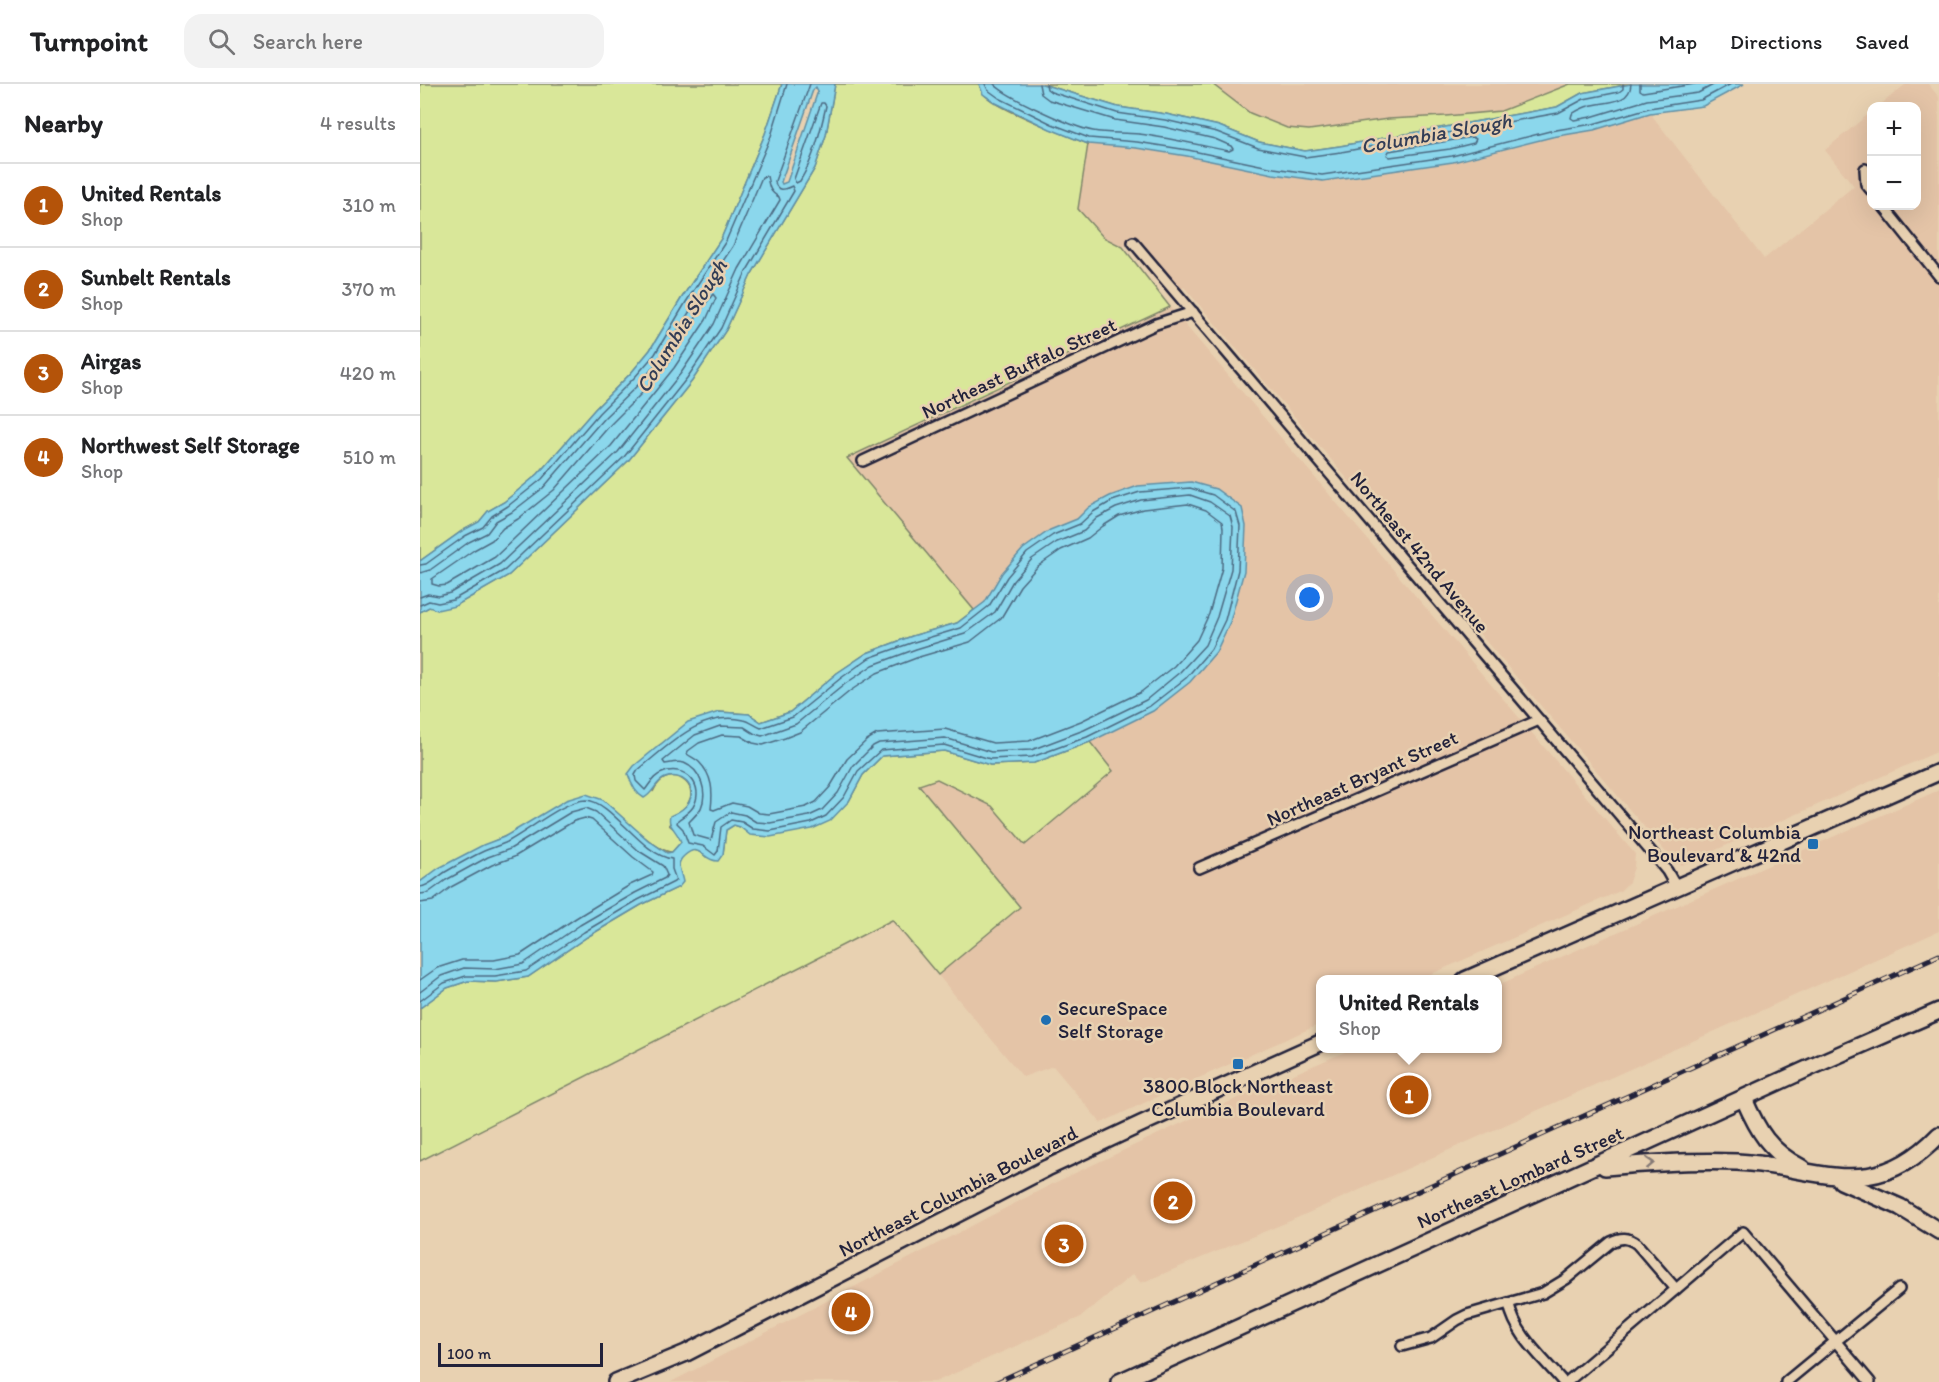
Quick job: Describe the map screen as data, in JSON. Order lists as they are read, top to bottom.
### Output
{
  "streets": {
    "main road": ["Northeast Lombard Street", "Northeast Columbia Boulevard"],
    "street": ["Northeast Buffalo Street", "Northeast 42nd Avenue", "Northeast Bryant Street"]
  },
  "crossings": [
    ["Northeast Buffalo Street", "Northeast 42nd Avenue"],
    ["Northeast 42nd Avenue", "Northeast Bryant Street"]
  ],
  "water": ["Columbia Slough"],
  "places": {
    "transit": ["Northeast Columbia Boulevard & 42nd", "3800 Block Northeast Columbia Boulevard"],
    "other": ["SecureSpace Self Storage"]
  },
  "scale_bar": "100 m",
  "page": {
    "header": "Turnpoint",
    "search": "Search here",
    "nav": ["Map", "Directions", "Saved"],
    "heading": ["Nearby", "4 results"],
    "map_buttons": ["+", "−"],
    "list": [
      {
        "mark": "1",
        "name": "United Rentals",
        "note": "Shop",
        "value": "310 m"
      },
      {
        "mark": "2",
        "name": "Sunbelt Rentals",
        "note": "Shop",
        "value": "370 m"
      },
      {
        "mark": "3",
        "name": "Airgas",
        "note": "Shop",
        "value": "420 m"
      },
      {
        "mark": "4",
        "name": "Northwest Self Storage",
        "note": "Shop",
        "value": "510 m"
      }
    ],
    "popup": ["United Rentals", "Shop"],
    "pins": [
      "1",
      "2",
      "3",
      "4"
    ],
    "scale": "100 m"
  }
}
